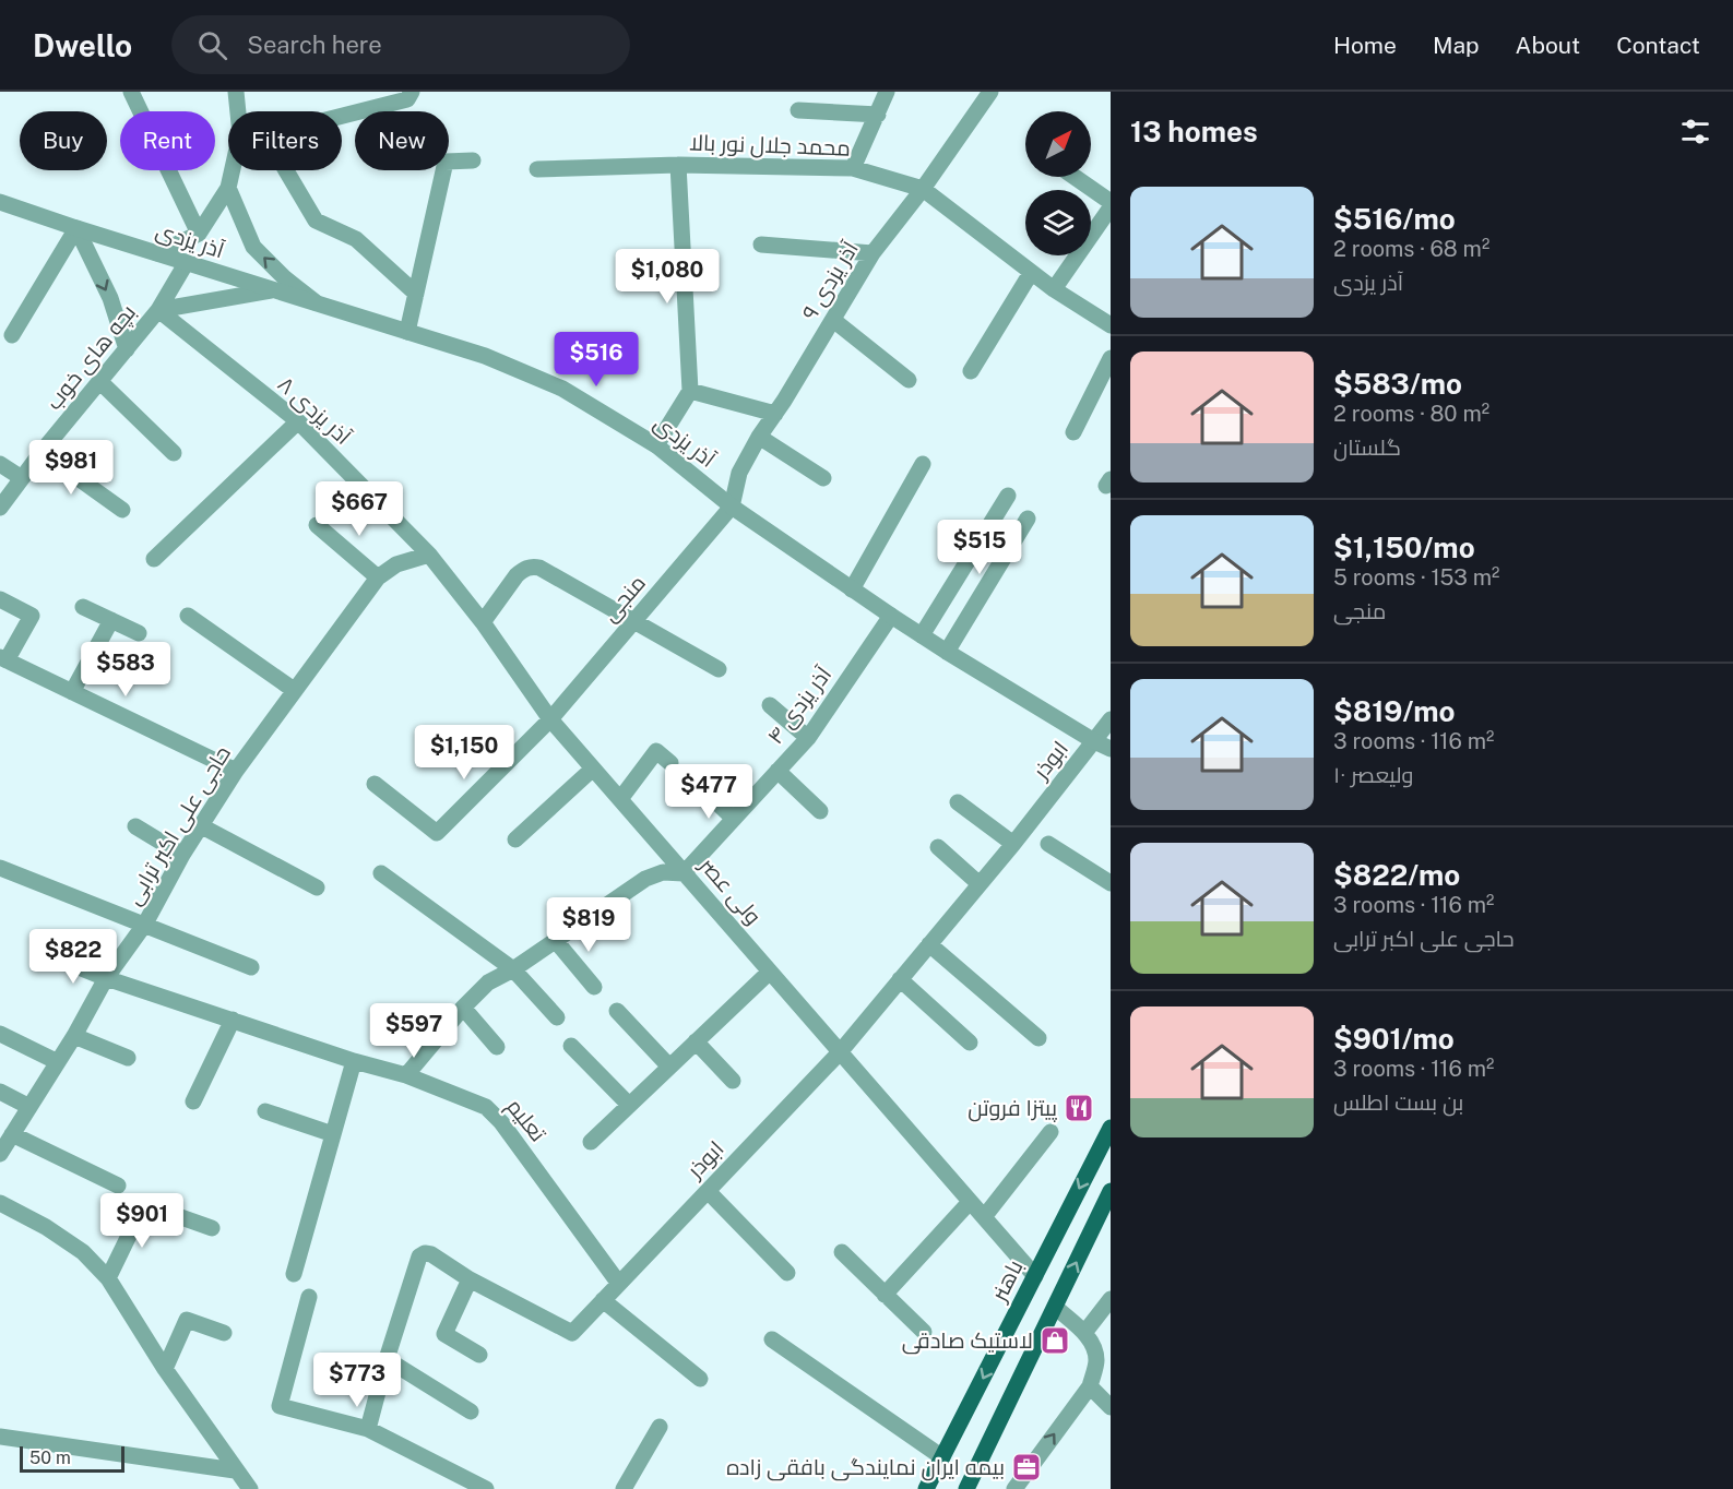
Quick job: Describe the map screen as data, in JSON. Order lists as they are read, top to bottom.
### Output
{
  "streets": {
    "main road": ["باهنر"],
    "street": [
      "محمد جلال نور بالا",
      "آذر یزدی",
      "آذر یزدی ۹",
      "بچه های خوب",
      "۸ آذر یزدی",
      "منجی",
      "۴ آذر یزدی",
      "ابوذر",
      "حاجی علی اکبر ترابی",
      "ولی عصر",
      "تعلیم"
    ]
  },
  "crossings": [
    ["محمد جلال نور بالا", "آذر یزدی ۹"],
    ["آذر یزدی", "آذر یزدی ۹"],
    ["آذر یزدی", "بچه های خوب"],
    ["آذر یزدی", "منجی"],
    ["آذر یزدی", "۴ آذر یزدی"],
    ["آذر یزدی", "ابوذر"],
    ["آذر یزدی ۹", "منجی"],
    ["بچه های خوب", "۸ آذر یزدی"],
    ["۸ آذر یزدی", "حاجی علی اکبر ترابی"],
    ["۸ آذر یزدی", "ولی عصر"],
    ["منجی", "ولی عصر"],
    ["۴ آذر یزدی", "ولی عصر"],
    ["ابوذر", "ولی عصر"],
    ["ابوذر", "تعلیم"],
    ["حاجی علی اکبر ترابی", "ولی عصر"],
    ["حاجی علی اکبر ترابی", "تعلیم"],
    ["ولی عصر", "باهنر"]
  ],
  "places": {
    "restaurant": ["پیتزا فروتن"],
    "shop": ["لاستیک صادقی"],
    "office": ["بیمه ایران نمایندگی بافقی زاده"]
  },
  "scale_bar": "50 m",
  "north": "top right",
  "page": {
    "header": "Dwello",
    "search": "Search here",
    "nav": [
      "Home",
      "Map",
      "About",
      "Contact"
    ],
    "heading": "13 homes",
    "chip": [
      "Buy",
      "Rent",
      "Filters",
      "New"
    ],
    "list": [
      {
        "name": "$516/mo",
        "note": "2 rooms · 68 m² · آذر یزدی"
      },
      {
        "name": "$583/mo",
        "note": "2 rooms · 80 m² · گلستان"
      },
      {
        "name": "$1,150/mo",
        "note": "5 rooms · 153 m² · منجی"
      },
      {
        "name": "$819/mo",
        "note": "3 rooms · 116 m² · ۱۰ ولیعصر"
      },
      {
        "name": "$822/mo",
        "note": "3 rooms · 116 m² · حاجی علی اکبر ترابی"
      },
      {
        "name": "$901/mo",
        "note": "3 rooms · 116 m² · بن بست اطلس"
      }
    ],
    "price": [
      "$1,080",
      "$516",
      "$981",
      "$667",
      "$515",
      "$583",
      "$1,150",
      "$477",
      "$819",
      "$822",
      "$597",
      "$901",
      "$773"
    ],
    "scale": "50 m"
  }
}
